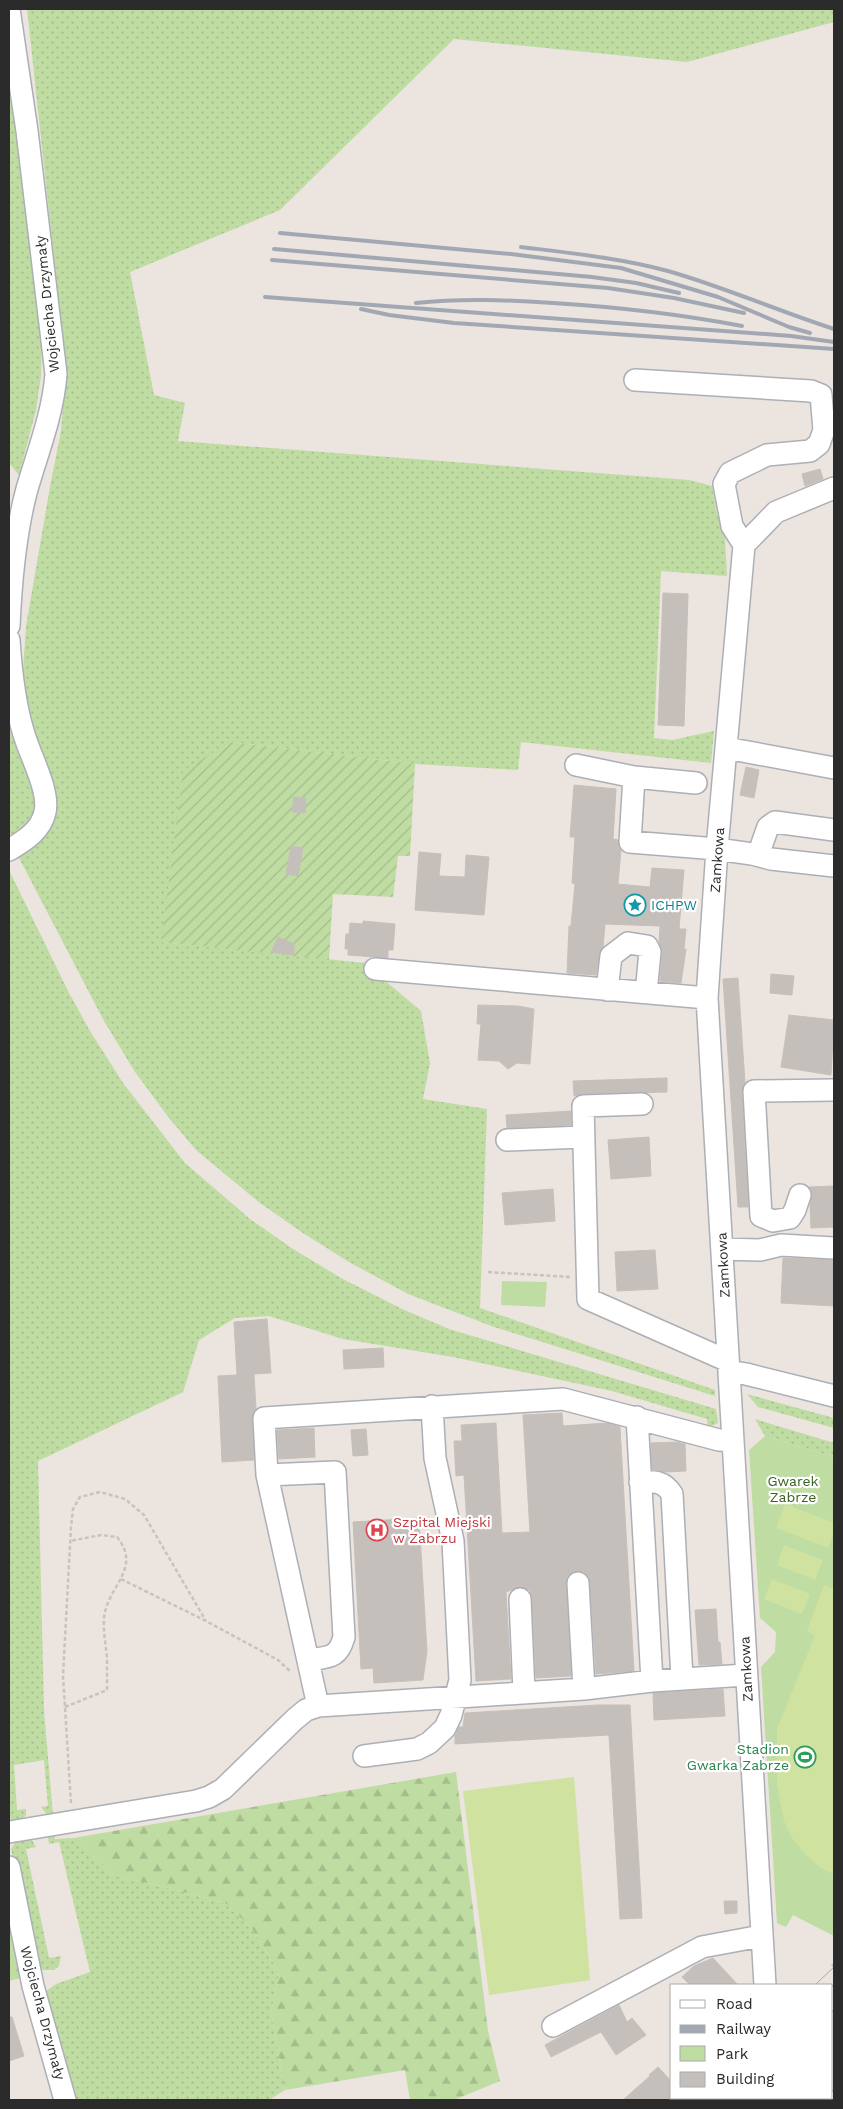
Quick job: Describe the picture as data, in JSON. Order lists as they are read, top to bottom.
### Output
{
  "streets": {
    "street": ["Wojciecha Drzymały", "Zamkowa"]
  },
  "parks": ["Gwarek Zabrze"],
  "places": {
    "place": ["ICHPW"],
    "hospital": ["Szpital Miejski w Zabrzu"],
    "sports": ["Stadion Gwarka Zabrze"]
  },
  "legend": [
    "Road",
    "Railway",
    "Park",
    "Building"
  ]
}
